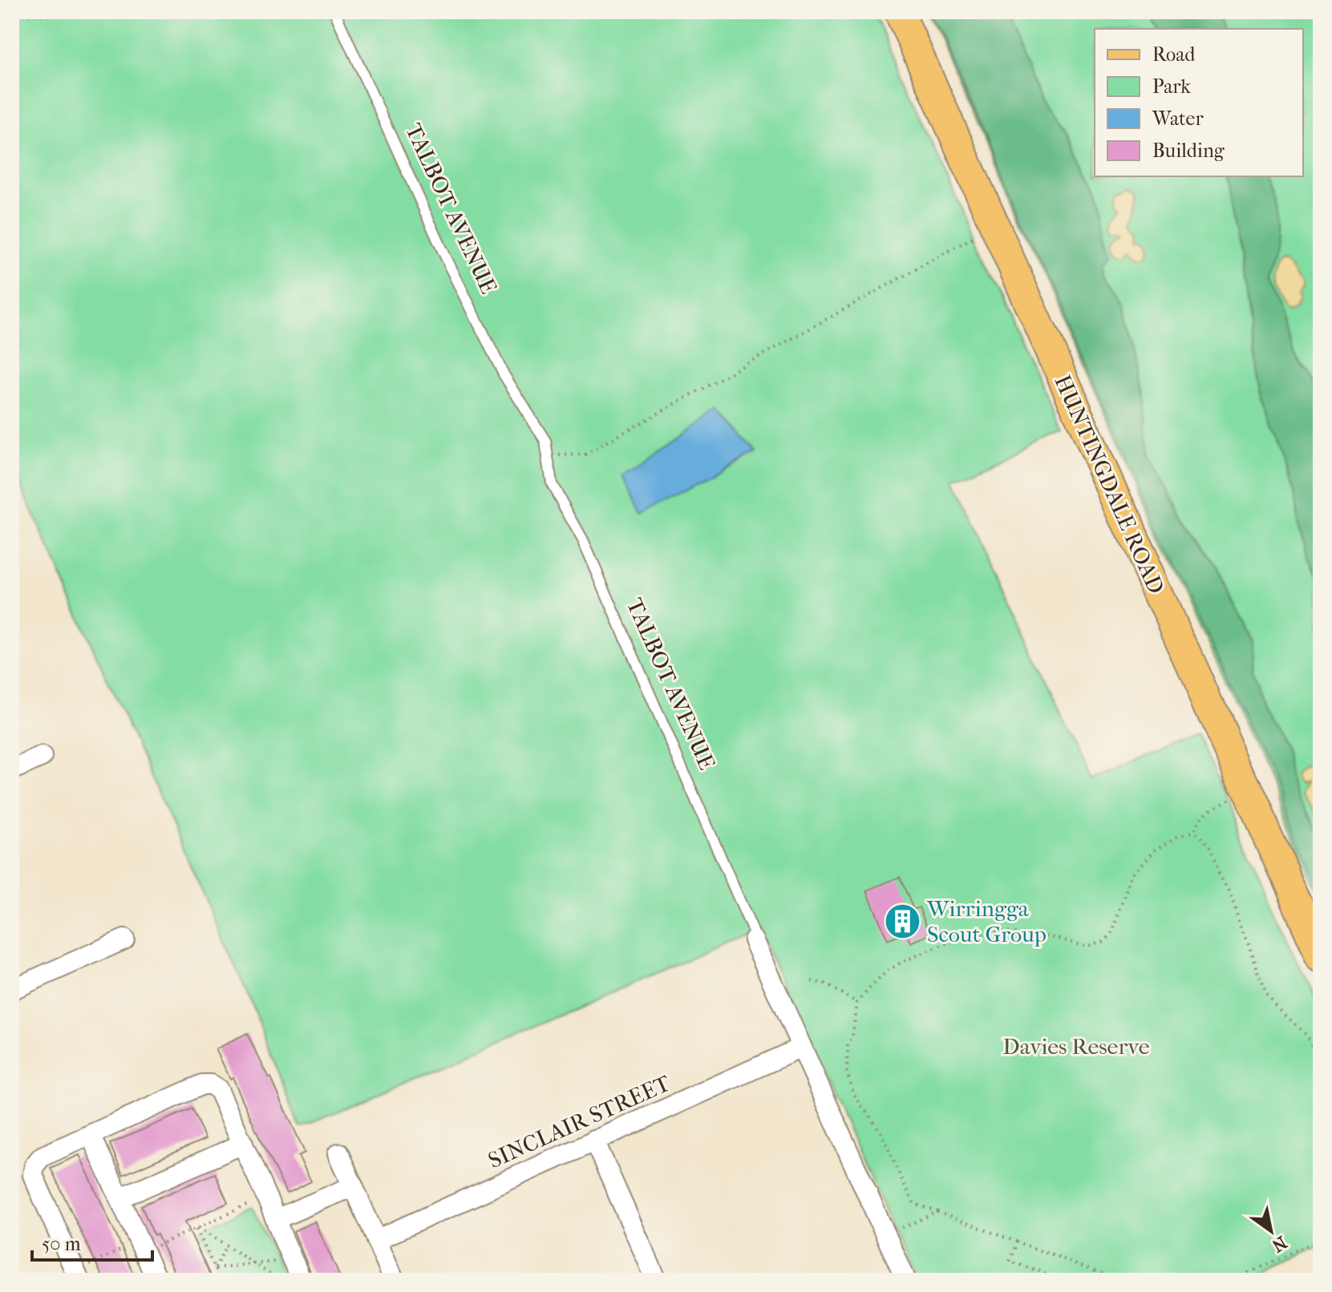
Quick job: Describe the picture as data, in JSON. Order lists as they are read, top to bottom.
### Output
{
  "streets": {
    "main road": ["HUNTINGDALE ROAD"],
    "street": ["TALBOT AVENUE", "SINCLAIR STREET"]
  },
  "crossings": [
    ["TALBOT AVENUE", "SINCLAIR STREET"]
  ],
  "parks": ["Davies Reserve"],
  "places": {
    "building": ["Wirringga Scout Group"]
  },
  "legend": [
    "Road",
    "Park",
    "Water",
    "Building"
  ],
  "scale_bar": "50 m",
  "north": "bottom right"
}
